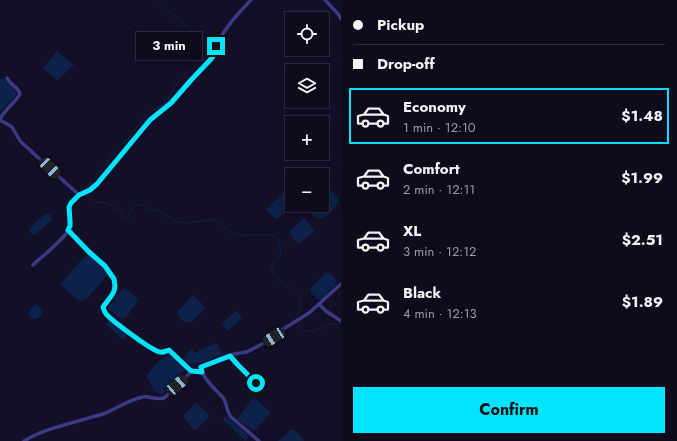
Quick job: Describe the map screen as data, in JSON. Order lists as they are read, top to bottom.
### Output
{
  "page": {
    "banner": ["Pickup", "Drop-off"],
    "map_buttons": ["+", "−"],
    "bubble": "3 min",
    "list": [
      {
        "name": "Economy",
        "note": "1 min · 12:10",
        "value": "$1.48"
      },
      {
        "name": "Comfort",
        "note": "2 min · 12:11",
        "value": "$1.99"
      },
      {
        "name": "XL",
        "note": "3 min · 12:12",
        "value": "$2.51"
      },
      {
        "name": "Black",
        "note": "4 min · 12:13",
        "value": "$1.89"
      }
    ],
    "buttons": "Confirm"
  }
}
